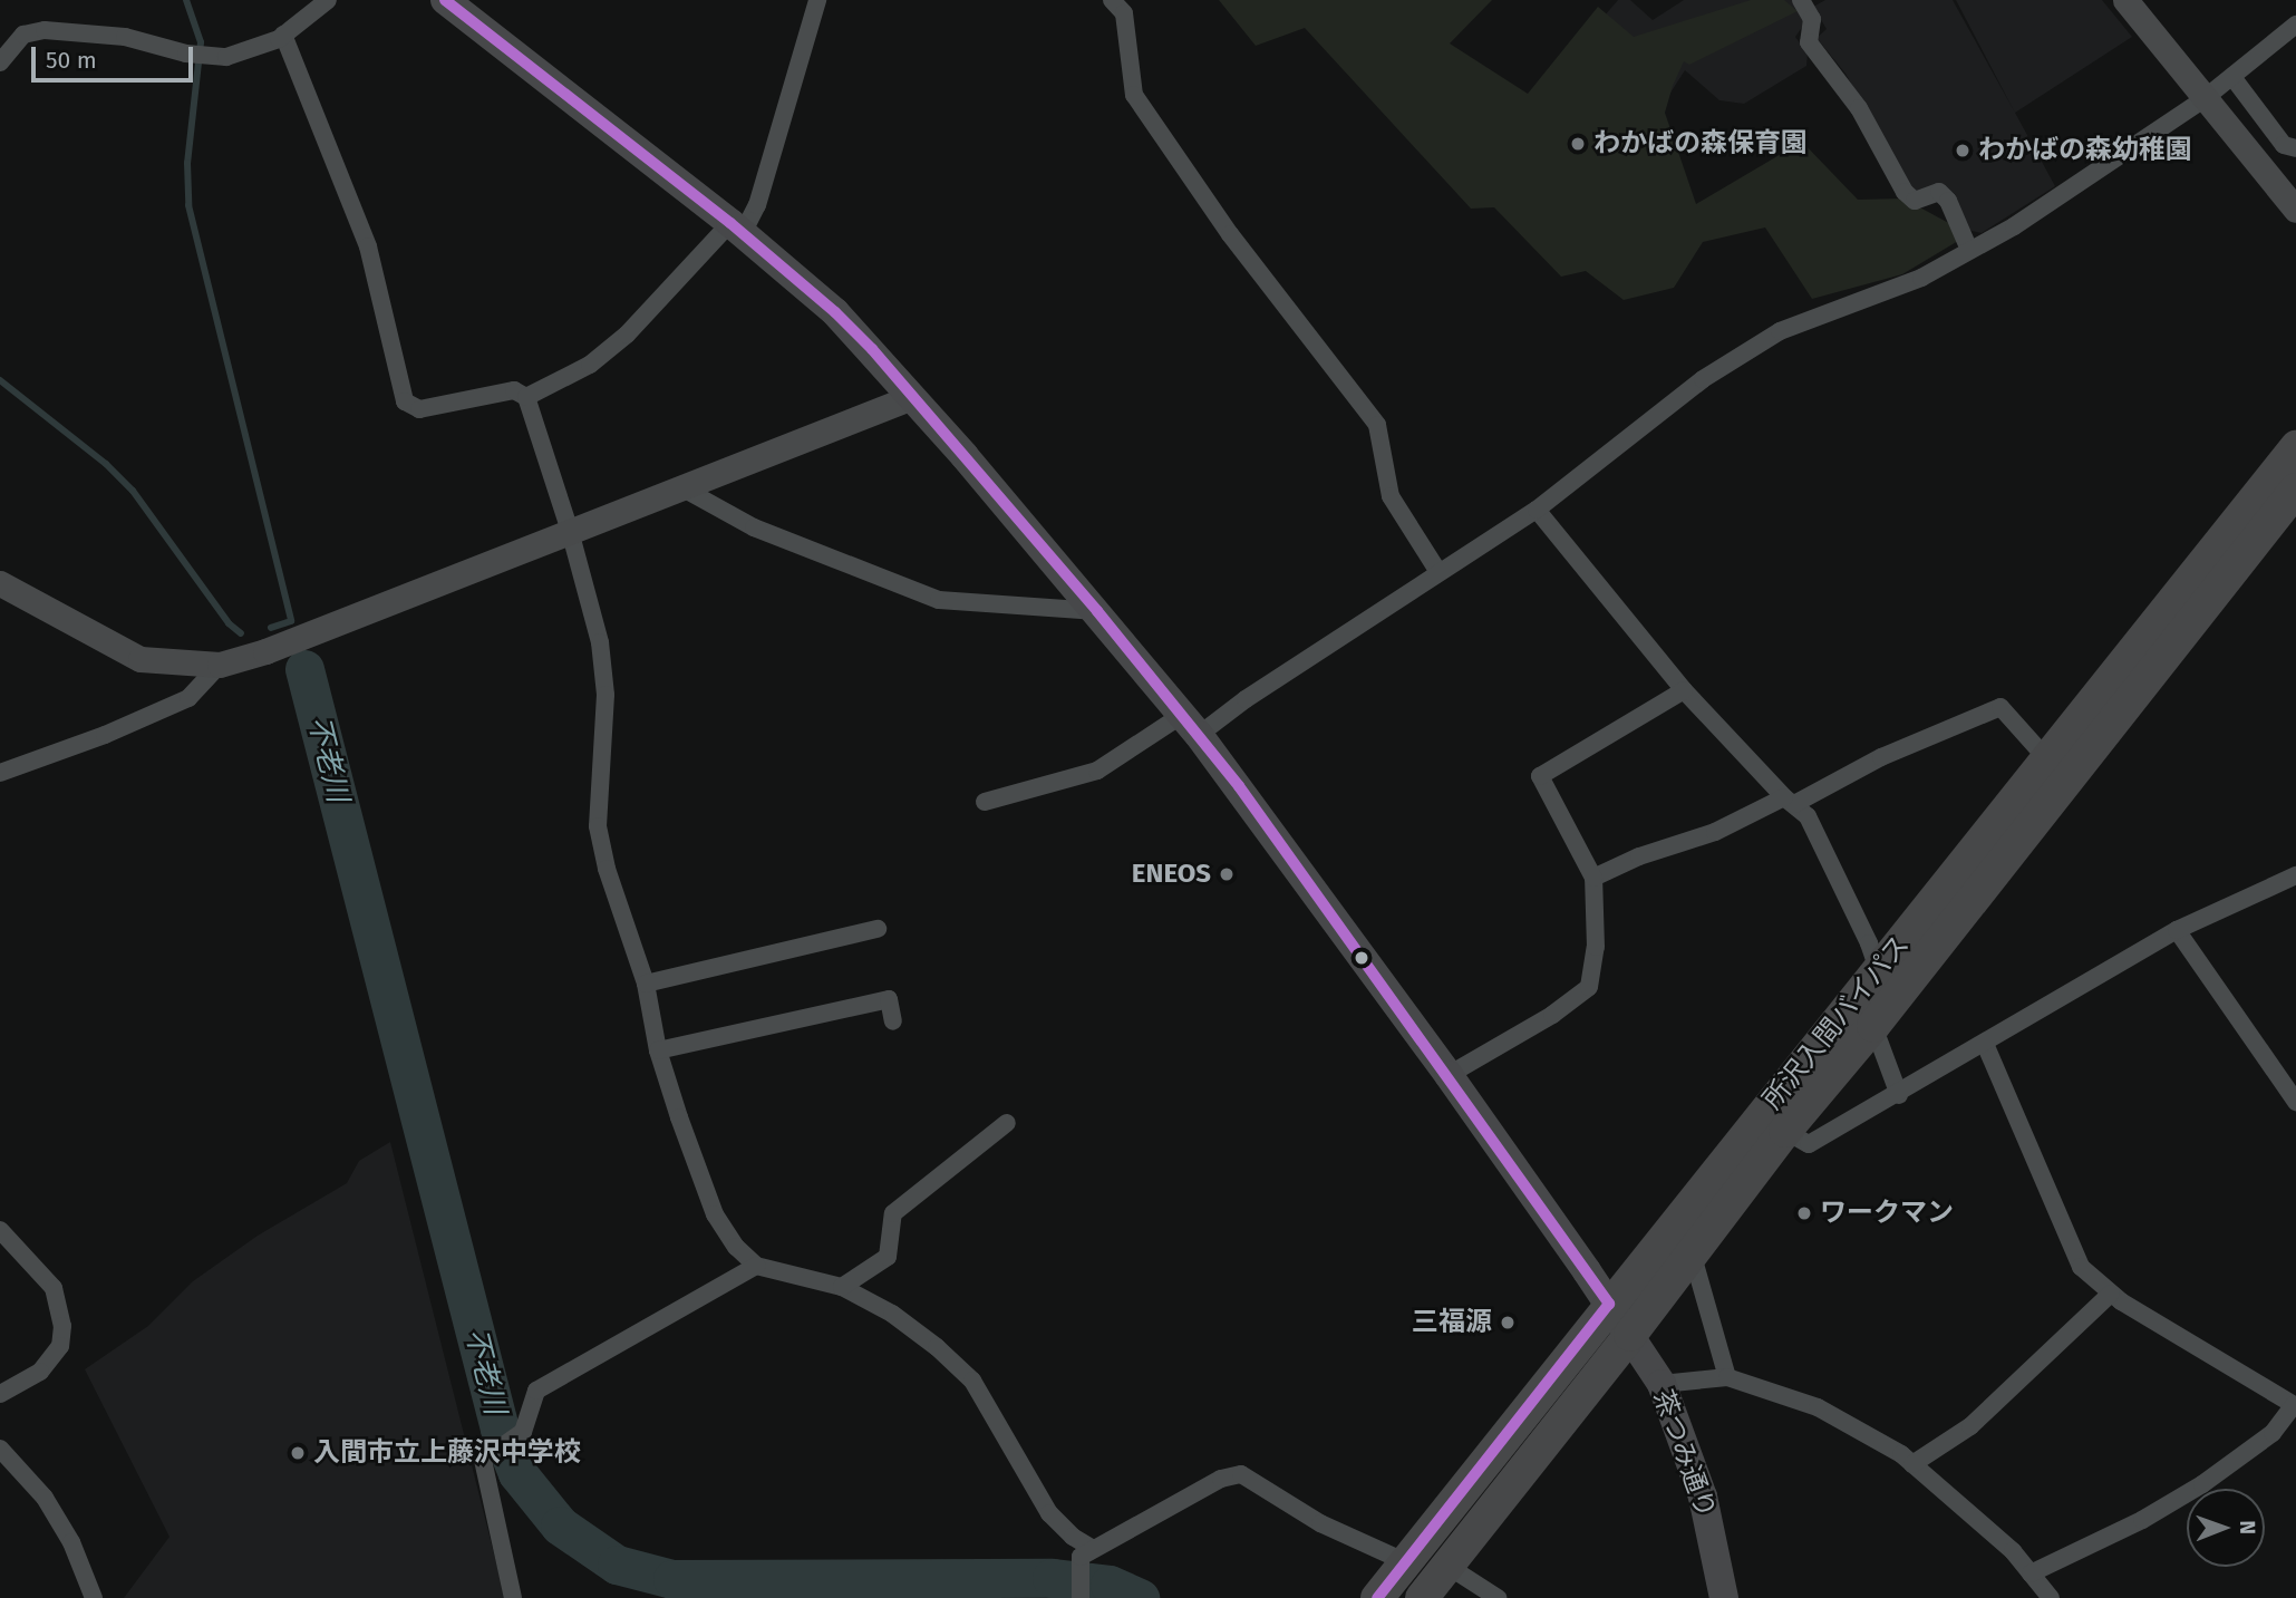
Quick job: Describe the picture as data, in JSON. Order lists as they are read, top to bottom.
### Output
{
  "streets": {
    "highway": ["所沢入間バイパス"],
    "main road": ["茶つみ通り"]
  },
  "crossings": [
    ["所沢入間バイパス", "茶つみ通り"]
  ],
  "water": ["不老川"],
  "places": [
    "わかばの森保育園",
    "わかばの森幼稚園",
    "ENEOS",
    "ワークマン",
    "三福源",
    "入間市立上藤沢中学校"
  ],
  "scale_bar": "50 m",
  "north": "right"
}
